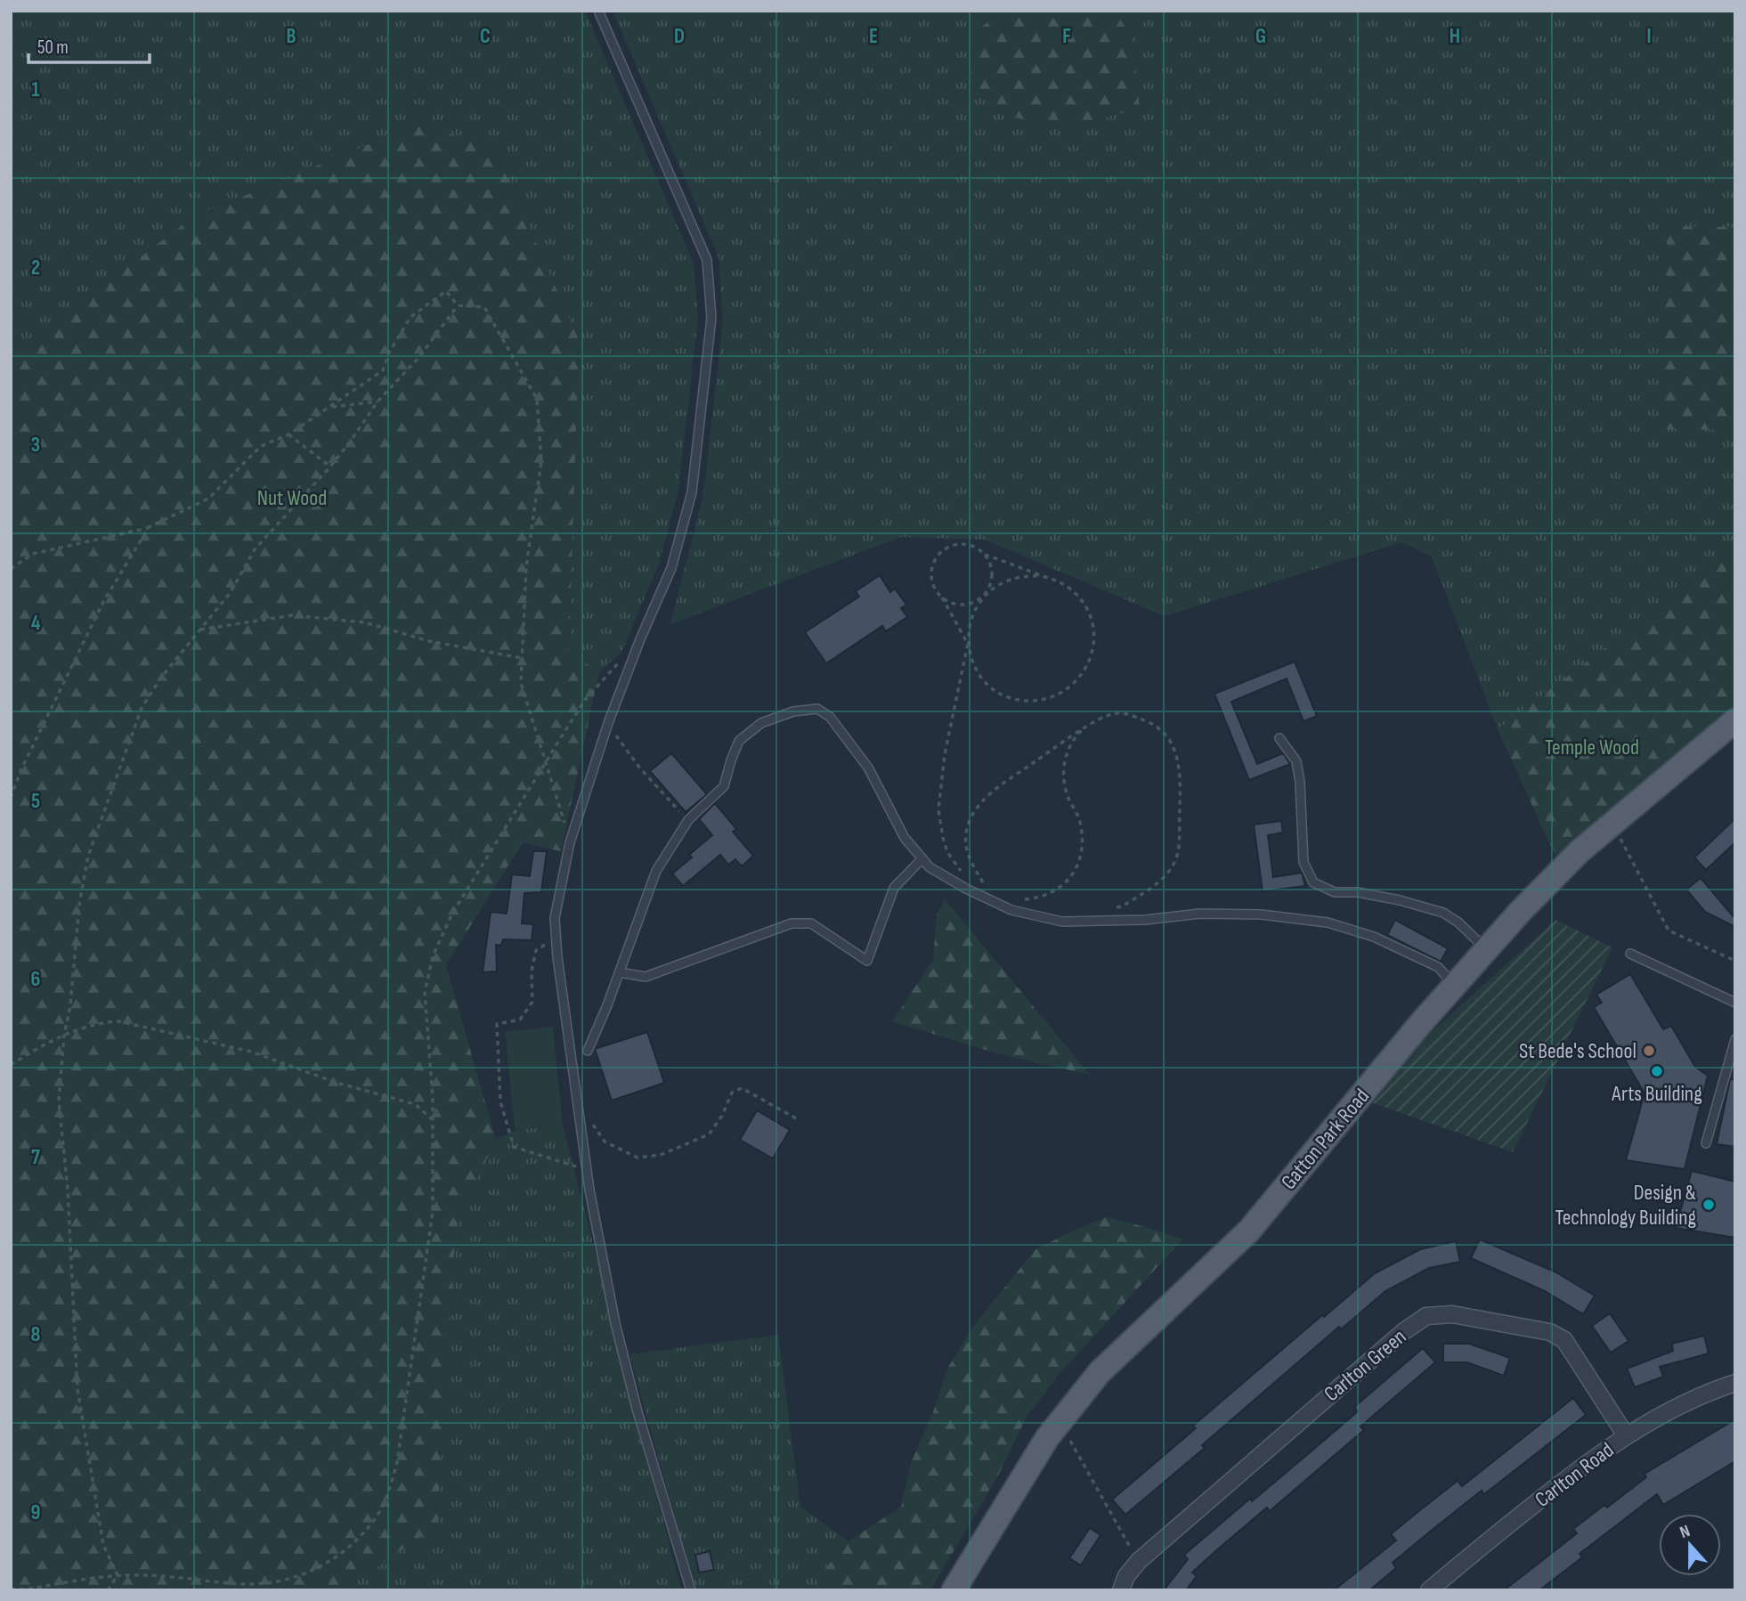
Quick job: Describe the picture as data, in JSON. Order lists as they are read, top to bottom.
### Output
{
  "streets": {
    "main road": ["Gatton Park Road"],
    "street": ["Carlton Green", "Carlton Road"]
  },
  "crossings": [
    ["Carlton Green", "Carlton Road"]
  ],
  "parks": ["Nut Wood", "Temple Wood"],
  "places": ["St Bede's School", "Arts Building", "Design & Technology Building"],
  "scale_bar": "50 m",
  "north": "top",
  "grid": {
    "columns": [
      "B",
      "C",
      "D",
      "E",
      "F",
      "G",
      "H",
      "I"
    ],
    "rows": [
      "1",
      "2",
      "3",
      "4",
      "5",
      "6",
      "7",
      "8",
      "9"
    ]
  }
}
